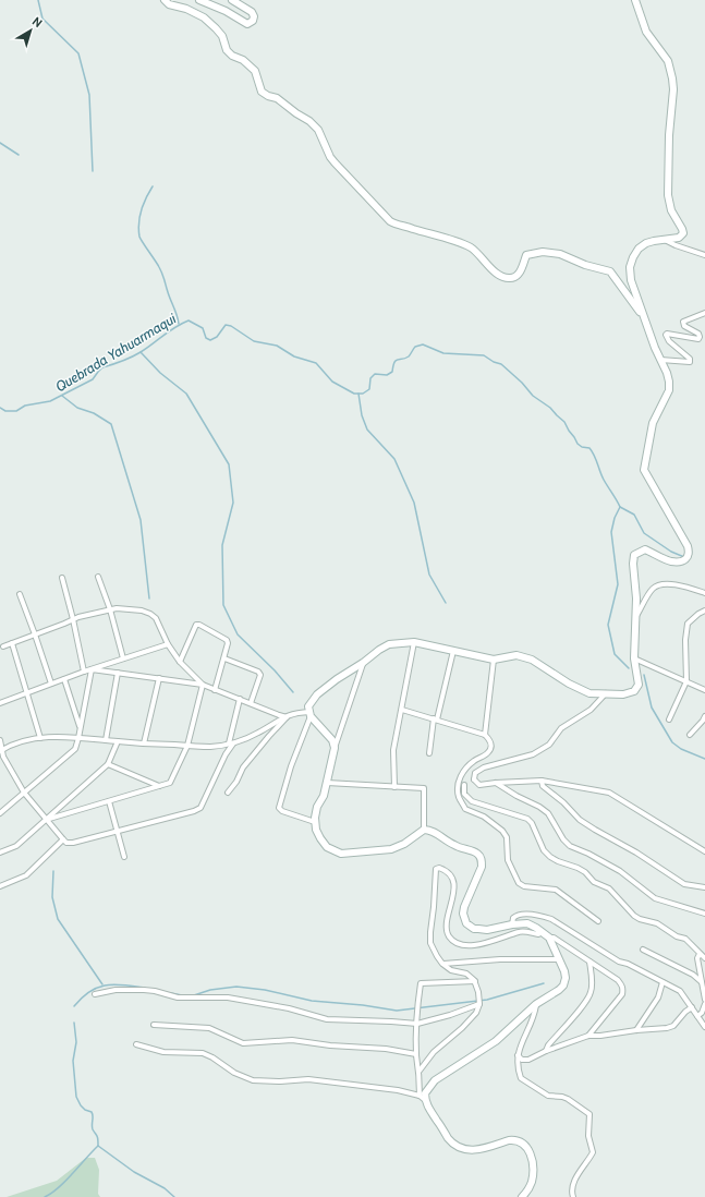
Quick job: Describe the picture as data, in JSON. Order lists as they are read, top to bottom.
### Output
{
  "water": ["Quebrada Yahuarmaqui"],
  "north": "top right"
}
